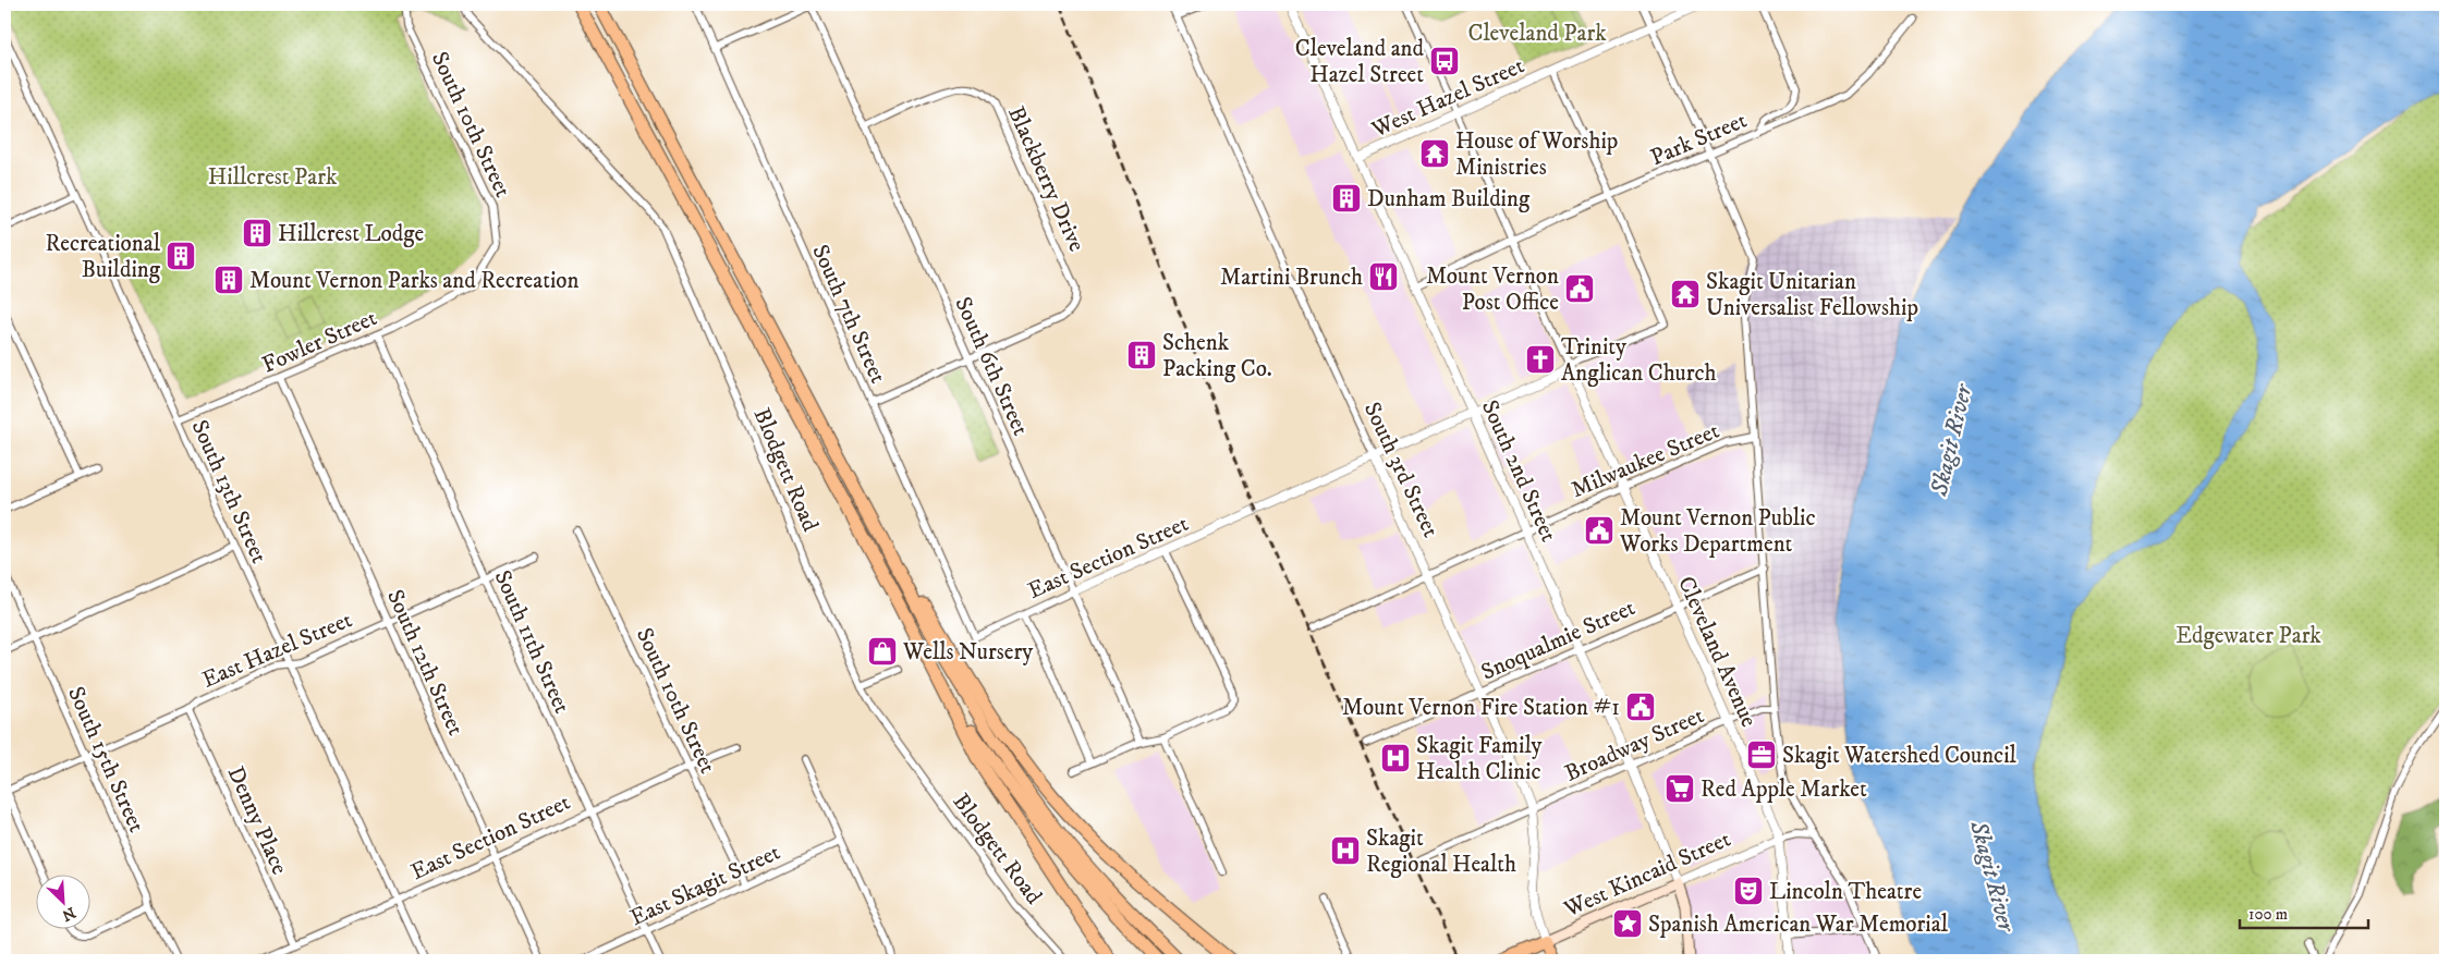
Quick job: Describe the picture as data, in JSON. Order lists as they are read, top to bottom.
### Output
{
  "streets": {
    "main road": ["South 3rd Street", "South 2nd Street", "West Kincaid Street"],
    "street": [
      "West Hazel Street",
      "South 10th Street",
      "Park Street",
      "Blackberry Drive",
      "South 7th Street",
      "Fowler Street",
      "South 6th Street",
      "Milwaukee Street",
      "Blodgett Road",
      "South 13th Street",
      "East Section Street",
      "Snoqualmie Street",
      "South 11th Street",
      "East Hazel Street",
      "Cleveland Avenue",
      "South 12th Street",
      "Broadway Street",
      "South 15th Street",
      "Denny Place",
      "East Skagit Street"
    ]
  },
  "crossings": [
    ["West Hazel Street", "South 2nd Street"],
    ["West Hazel Street", "Cleveland Avenue"],
    ["South 10th Street", "Fowler Street"],
    ["South 10th Street", "East Section Street"],
    ["South 10th Street", "East Skagit Street"],
    ["Park Street", "South 2nd Street"],
    ["Park Street", "Cleveland Avenue"],
    ["Blackberry Drive", "South 6th Street"],
    ["South 7th Street", "East Section Street"],
    ["Fowler Street", "South 13th Street"],
    ["Fowler Street", "South 11th Street"],
    ["Fowler Street", "South 12th Street"],
    ["South 6th Street", "East Section Street"],
    ["Milwaukee Street", "South 3rd Street"],
    ["Milwaukee Street", "South 2nd Street"],
    ["Milwaukee Street", "Cleveland Avenue"],
    ["South 3rd Street", "East Section Street"],
    ["South 3rd Street", "Snoqualmie Street"],
    ["South 3rd Street", "Broadway Street"],
    ["South 3rd Street", "West Kincaid Street"],
    ["South 2nd Street", "East Section Street"],
    ["South 2nd Street", "Snoqualmie Street"],
    ["South 2nd Street", "Broadway Street"],
    ["South 2nd Street", "West Kincaid Street"],
    ["South 13th Street", "East Section Street"],
    ["South 13th Street", "East Hazel Street"],
    ["East Section Street", "South 11th Street"],
    ["East Section Street", "Cleveland Avenue"],
    ["East Section Street", "South 12th Street"],
    ["East Section Street", "Denny Place"],
    ["Snoqualmie Street", "Cleveland Avenue"],
    ["South 11th Street", "East Hazel Street"],
    ["South 11th Street", "East Skagit Street"],
    ["East Hazel Street", "South 12th Street"],
    ["East Hazel Street", "South 15th Street"],
    ["East Hazel Street", "Denny Place"],
    ["Cleveland Avenue", "Broadway Street"],
    ["Cleveland Avenue", "West Kincaid Street"]
  ],
  "water": ["Skagit River"],
  "parks": ["Cleveland Park", "Hillcrest Park", "Edgewater Park"],
  "places": {
    "bus stop": ["Cleveland and Hazel Street"],
    "temple": ["House of Worship Ministries", "Skagit Unitarian Universalist Fellowship"],
    "building": [
      "Dunham Building",
      "Hillcrest Lodge",
      "Recreational Building",
      "Mount Vernon Parks and Recreation",
      "Schenk Packing Co."
    ],
    "restaurant": ["Martini Brunch"],
    "public building": ["Mount Vernon Post Office", "Mount Vernon Public Works Department", "Mount Vernon Fire Station #1"],
    "church": ["Trinity Anglican Church"],
    "shop": ["Wells Nursery"],
    "office": ["Skagit Watershed Council"],
    "hospital": ["Skagit Family Health Clinic", "Skagit Regional Health"],
    "supermarket": ["Red Apple Market"],
    "theatre": ["Lincoln Theatre"],
    "place": ["Spanish American War Memorial"]
  },
  "scale_bar": "100 m",
  "north": "bottom right"
}
